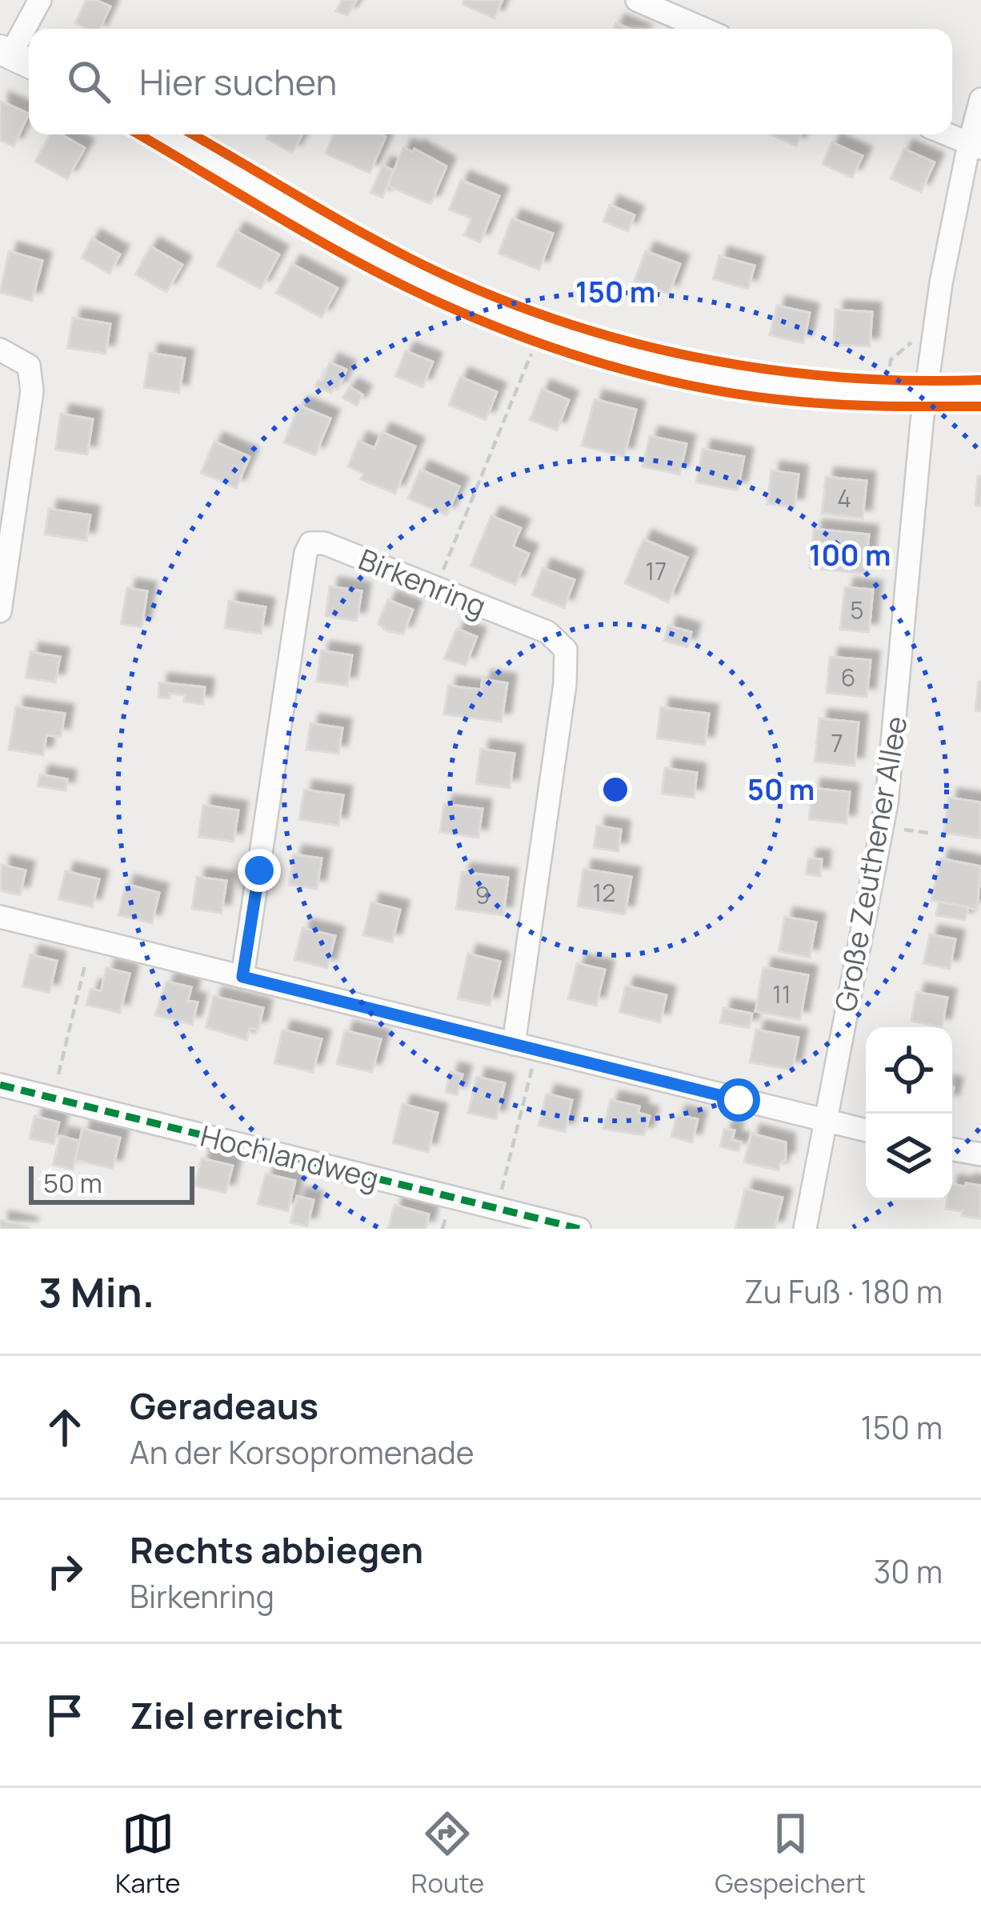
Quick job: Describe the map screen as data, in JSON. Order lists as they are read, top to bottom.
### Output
{
  "streets": {
    "street": ["Birkenring", "Große Zeuthener Allee", "Hochlandweg"]
  },
  "house_numbers": [
    "4",
    "17",
    "5",
    "6",
    "7",
    "12",
    "9",
    "11"
  ],
  "scale_bar": "50 m",
  "page": {
    "search": "Hier suchen",
    "scale": "50 m",
    "heading": ["3 Min.", "Zu Fuß · 180 m"],
    "list": [
      ["Geradeaus", "An der Korsopromenade", "150 m"],
      ["Rechts abbiegen", "Birkenring", "30 m"],
      "Ziel erreicht"
    ],
    "nav": ["Karte", "Route", "Gespeichert"]
  },
  "rings": ["150 m", "100 m", "50 m"]
}
